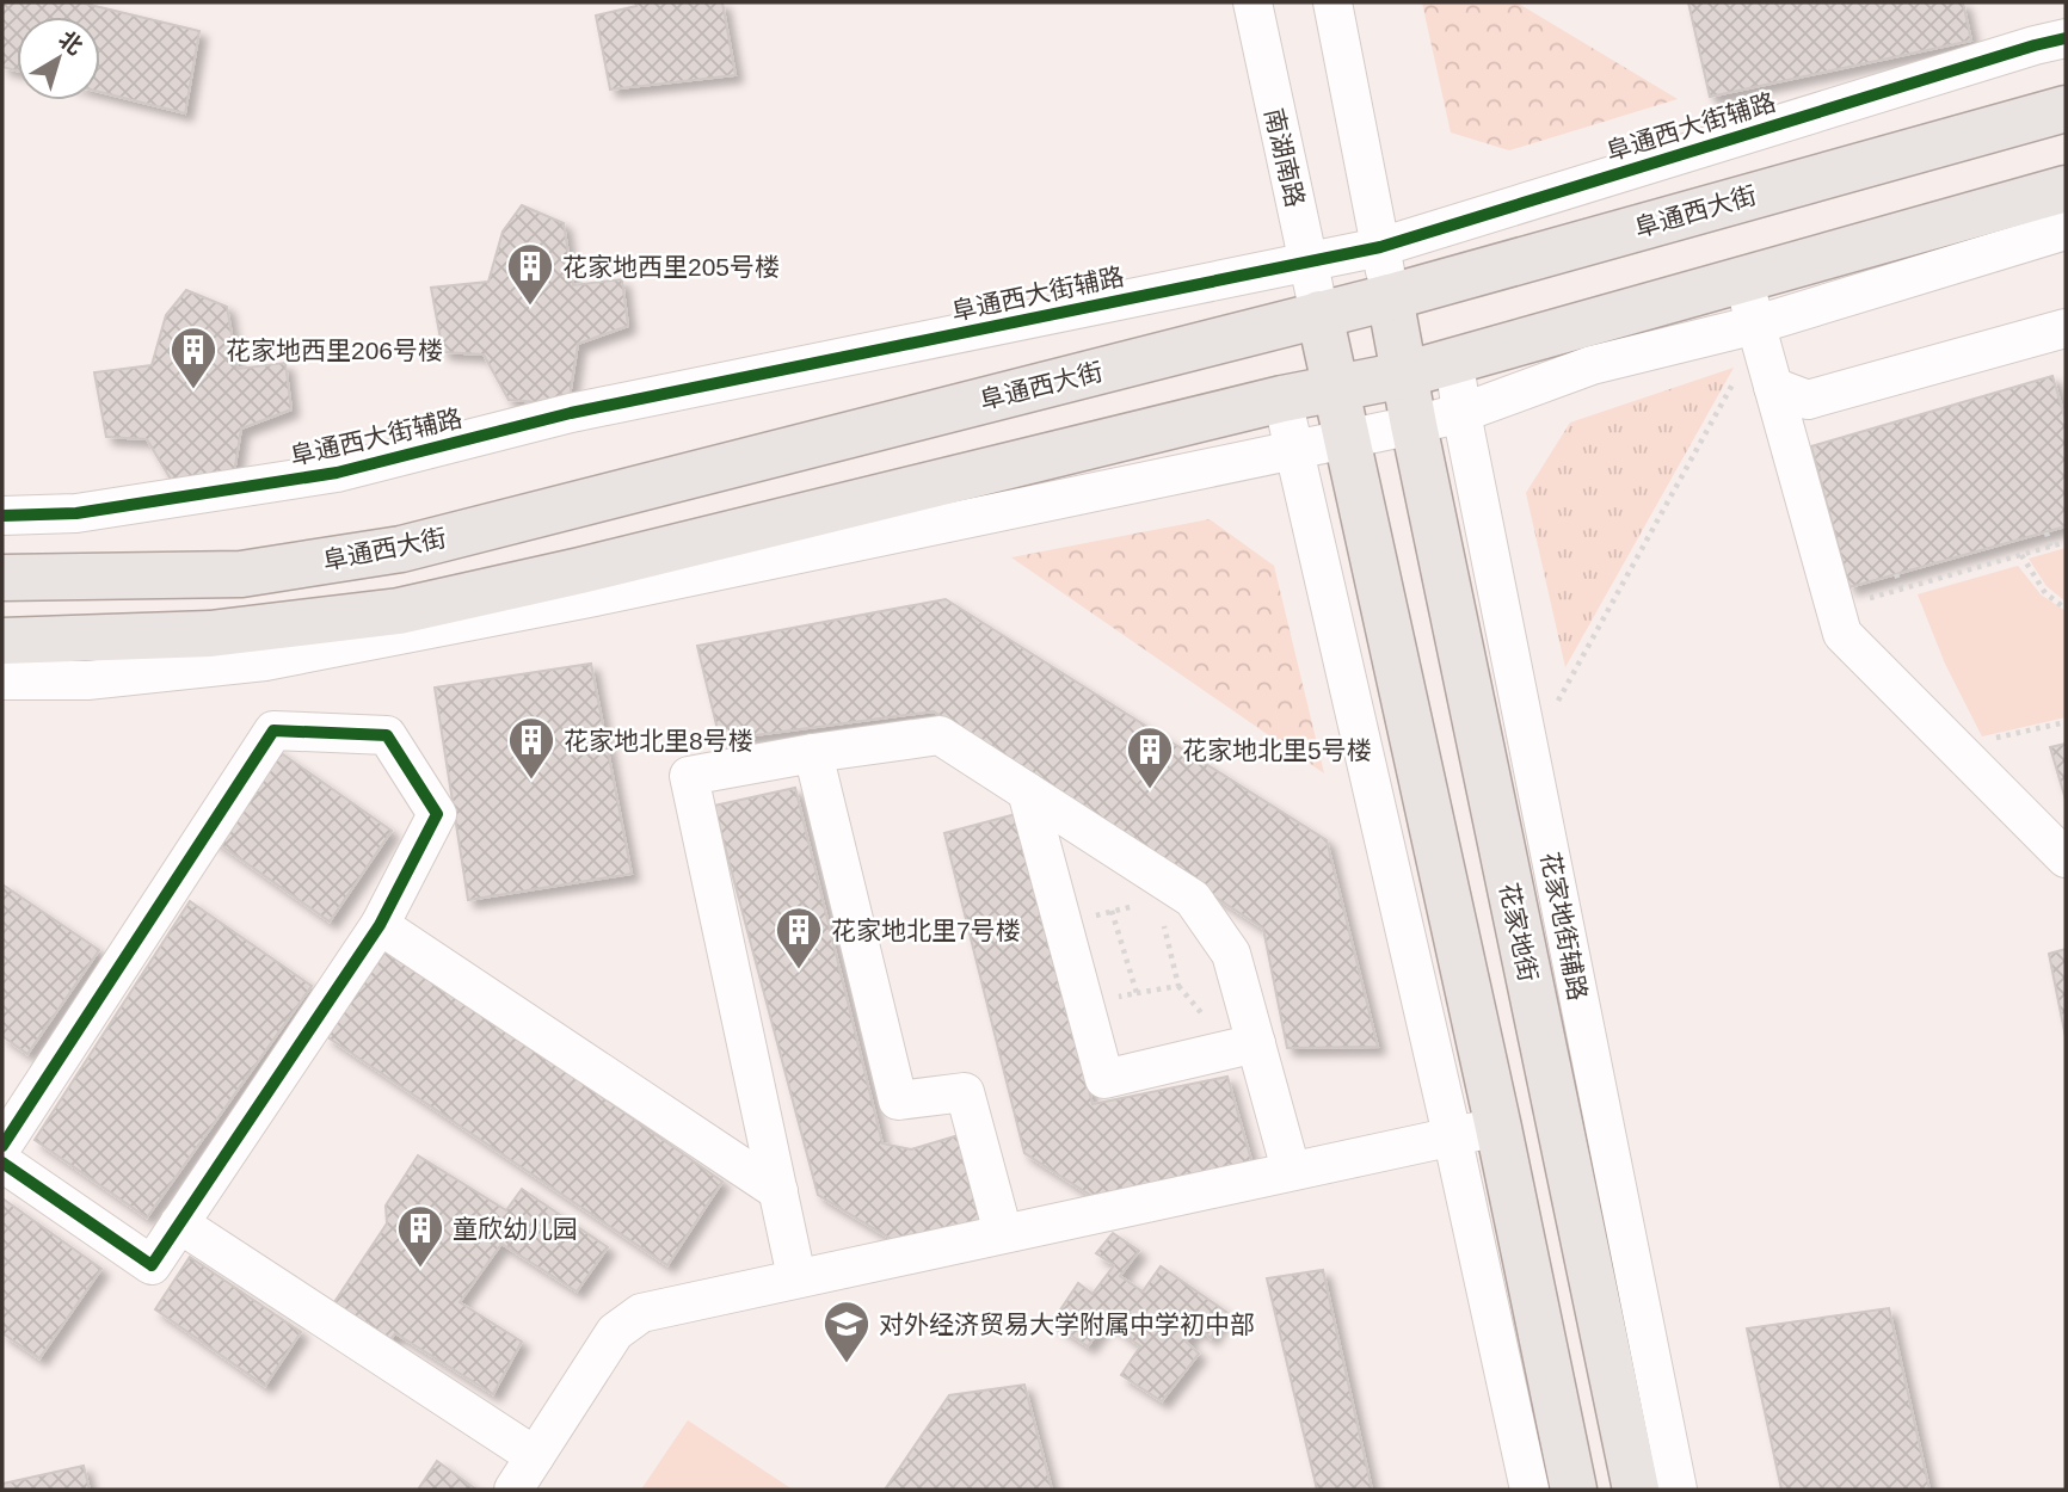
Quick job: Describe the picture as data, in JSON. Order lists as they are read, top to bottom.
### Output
{
  "streets": {
    "main road": ["阜通西大街", "花家地街"],
    "street": ["阜通西大街辅路", "南湖南路", "花家地街辅路"]
  },
  "crossings": [
    ["阜通西大街辅路", "南湖南路"],
    ["南湖南路", "阜通西大街"],
    ["阜通西大街", "花家地街"]
  ],
  "places": {
    "building": [
      "花家地西里205号楼",
      "花家地西里206号楼",
      "花家地北里8号楼",
      "花家地北里5号楼",
      "花家地北里7号楼",
      "童欣幼儿园"
    ],
    "school or university": ["对外经济贸易大学附属中学初中部"]
  },
  "north": "top right"
}
